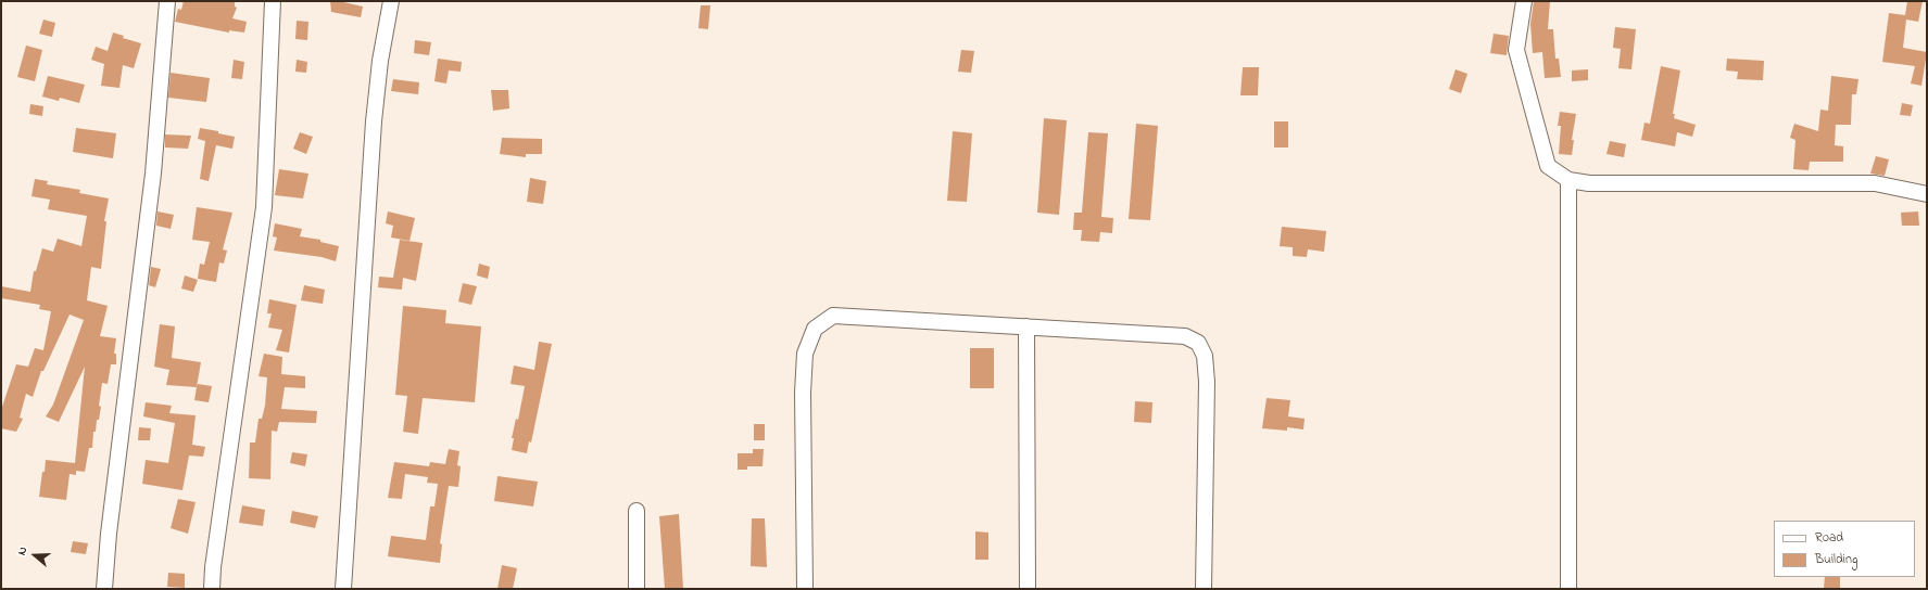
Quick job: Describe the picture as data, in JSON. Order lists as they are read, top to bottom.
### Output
{
  "legend": ["Road", "Building"],
  "north": "left"
}
